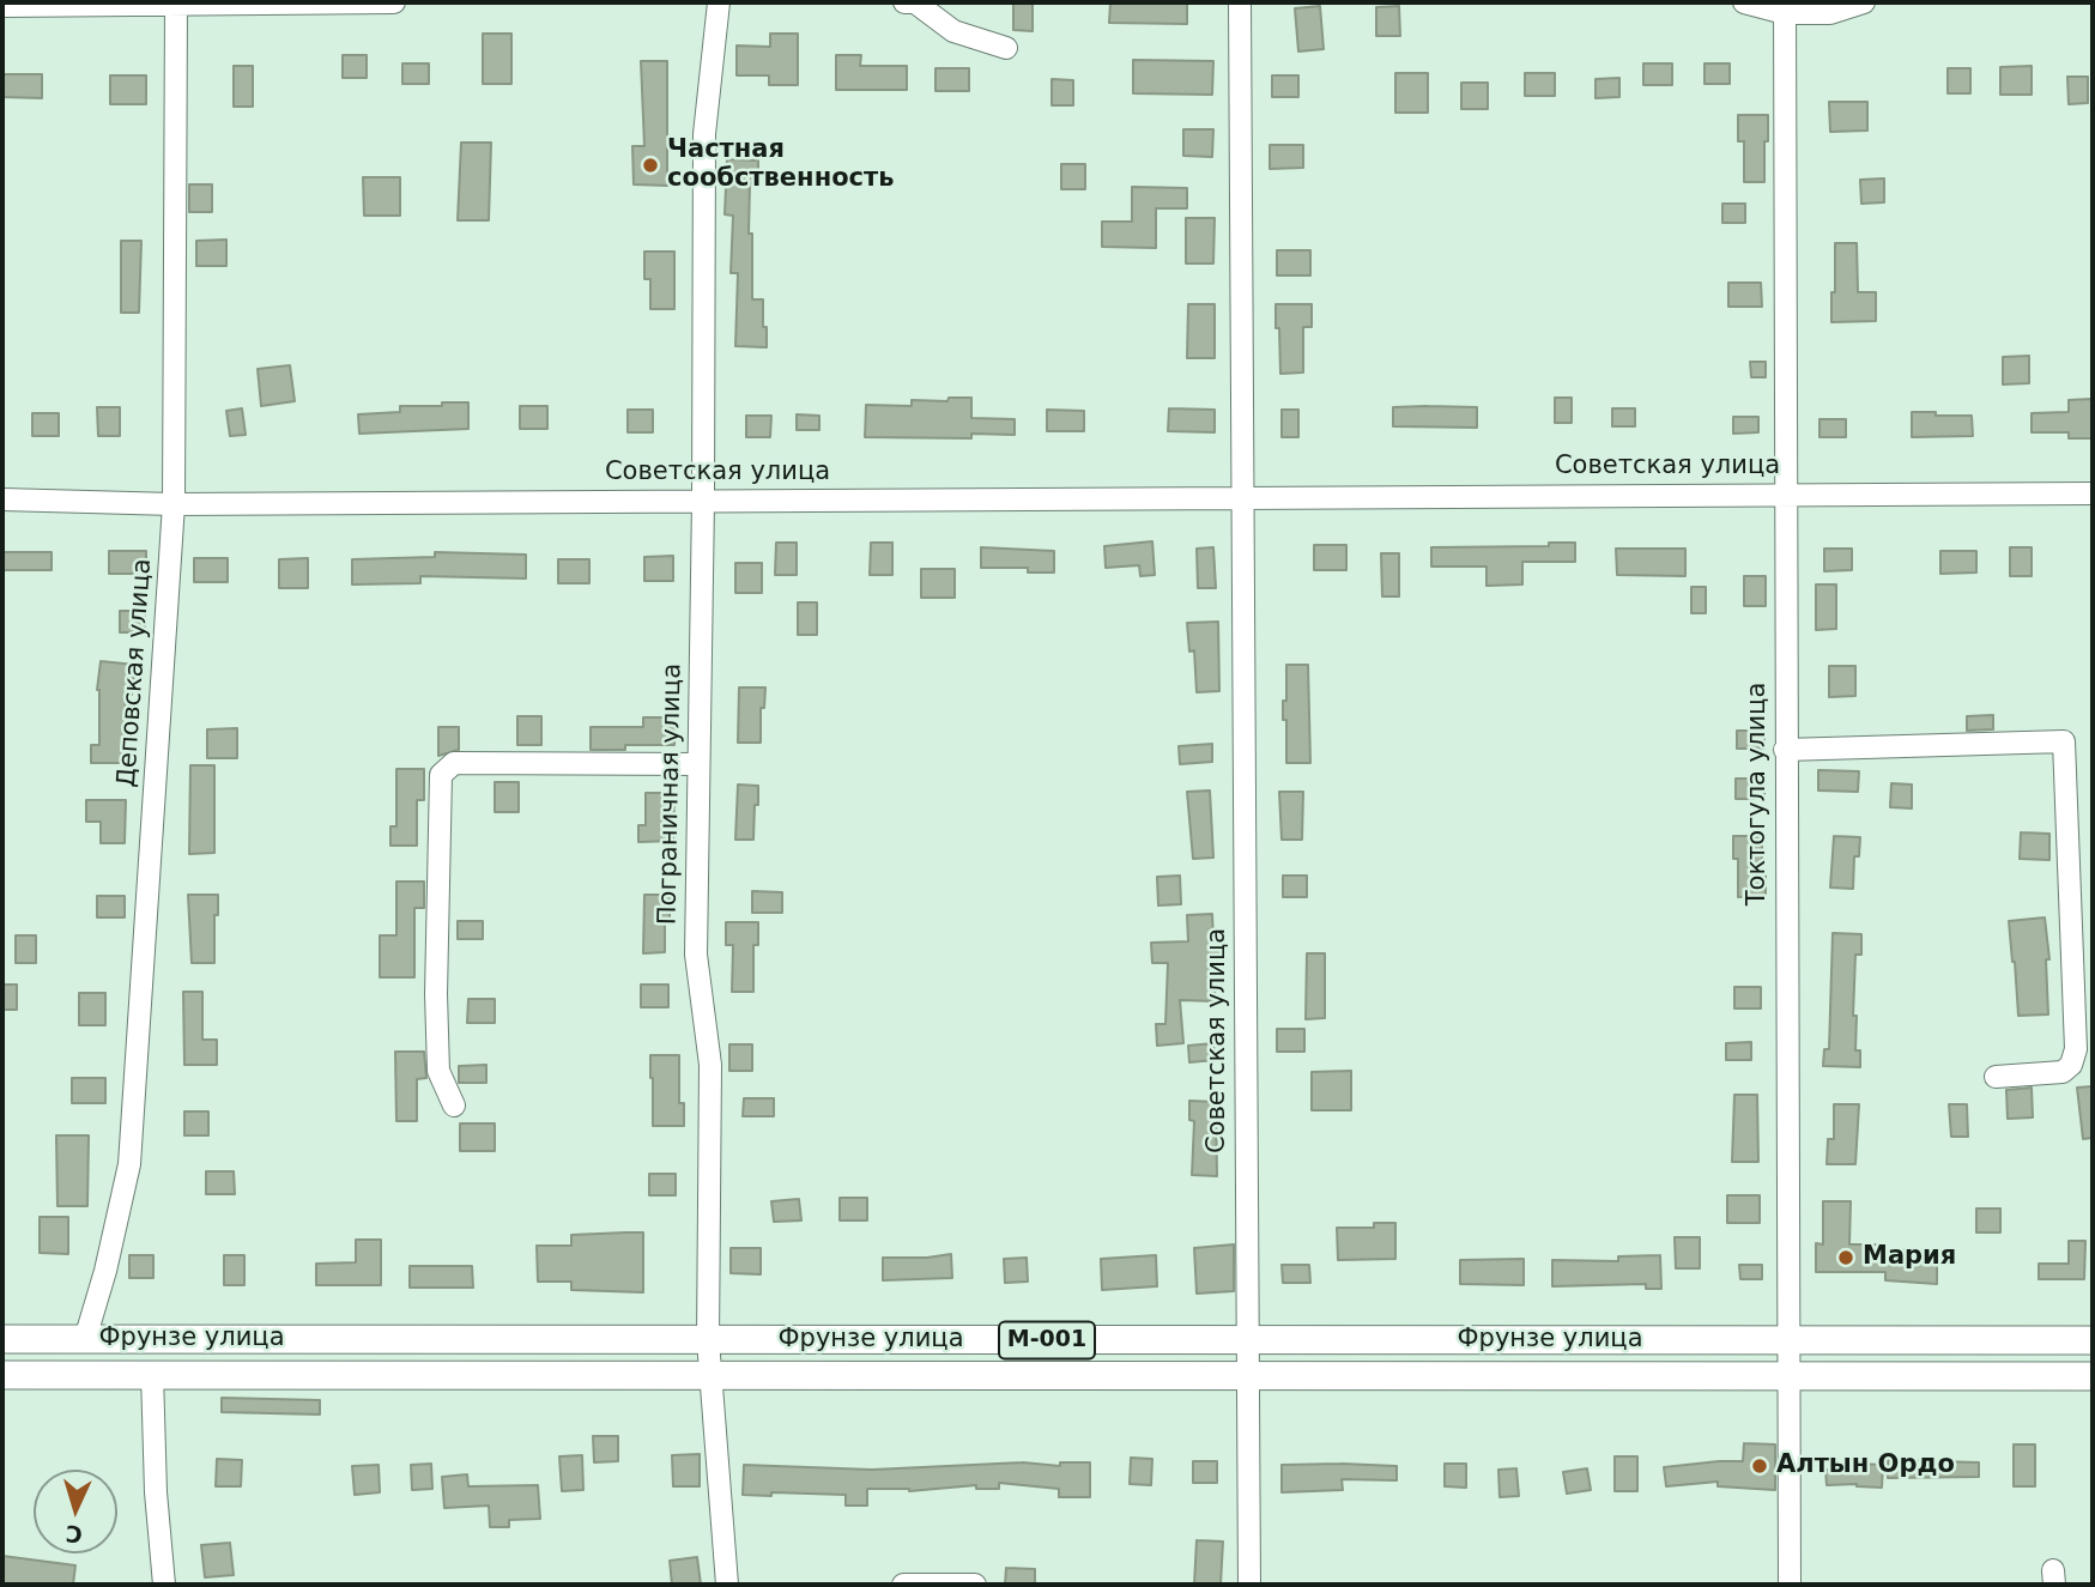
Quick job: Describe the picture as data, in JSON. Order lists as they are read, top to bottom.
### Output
{
  "streets": {
    "main road": ["Фрунзе улица", "M-001"],
    "street": [
      "Советская улица",
      "Деповская улица",
      "Пограничная улица",
      "Токтогула улица"
    ]
  },
  "crossings": [
    ["Советская улица", "Деповская улица"],
    ["Советская улица", "Пограничная улица"],
    ["Советская улица", "Токтогула улица"],
    ["Советская улица", "Фрунзе улица"],
    ["Деповская улица", "Фрунзе улица"],
    ["Пограничная улица", "Фрунзе улица"],
    ["Токтогула улица", "Фрунзе улица"]
  ],
  "places": ["Частная сообственность", "Мария", "Алтын Ордо"],
  "north": "bottom"
}
